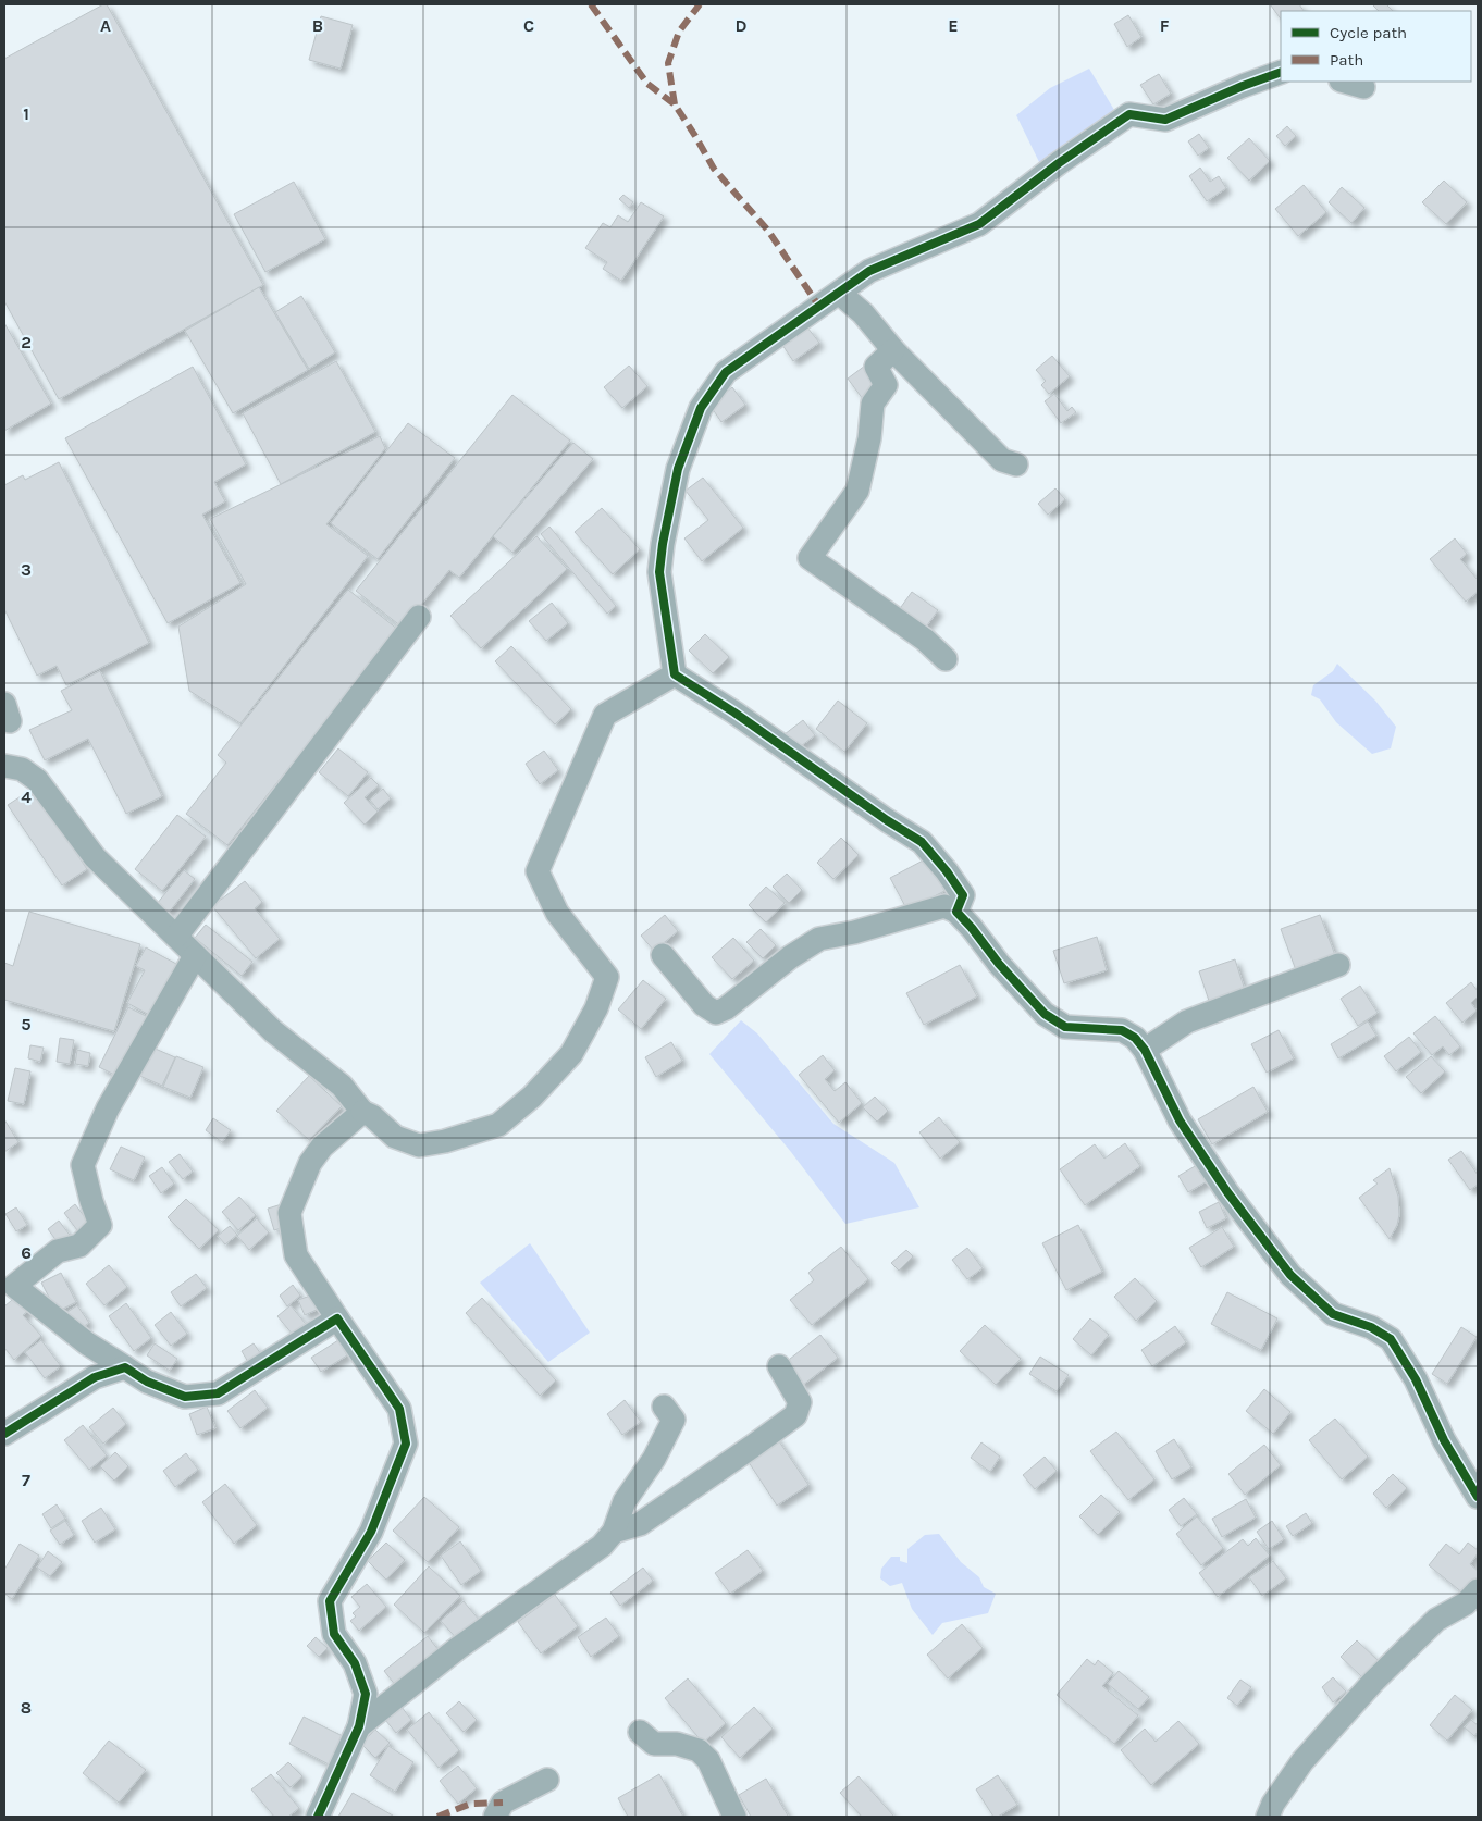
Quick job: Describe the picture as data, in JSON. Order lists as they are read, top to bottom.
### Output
{
  "legend": ["Cycle path", "Path"],
  "grid": {
    "columns": [
      "A",
      "B",
      "C",
      "D",
      "E",
      "F"
    ],
    "rows": [
      "1",
      "2",
      "3",
      "4",
      "5",
      "6",
      "7",
      "8"
    ]
  }
}
